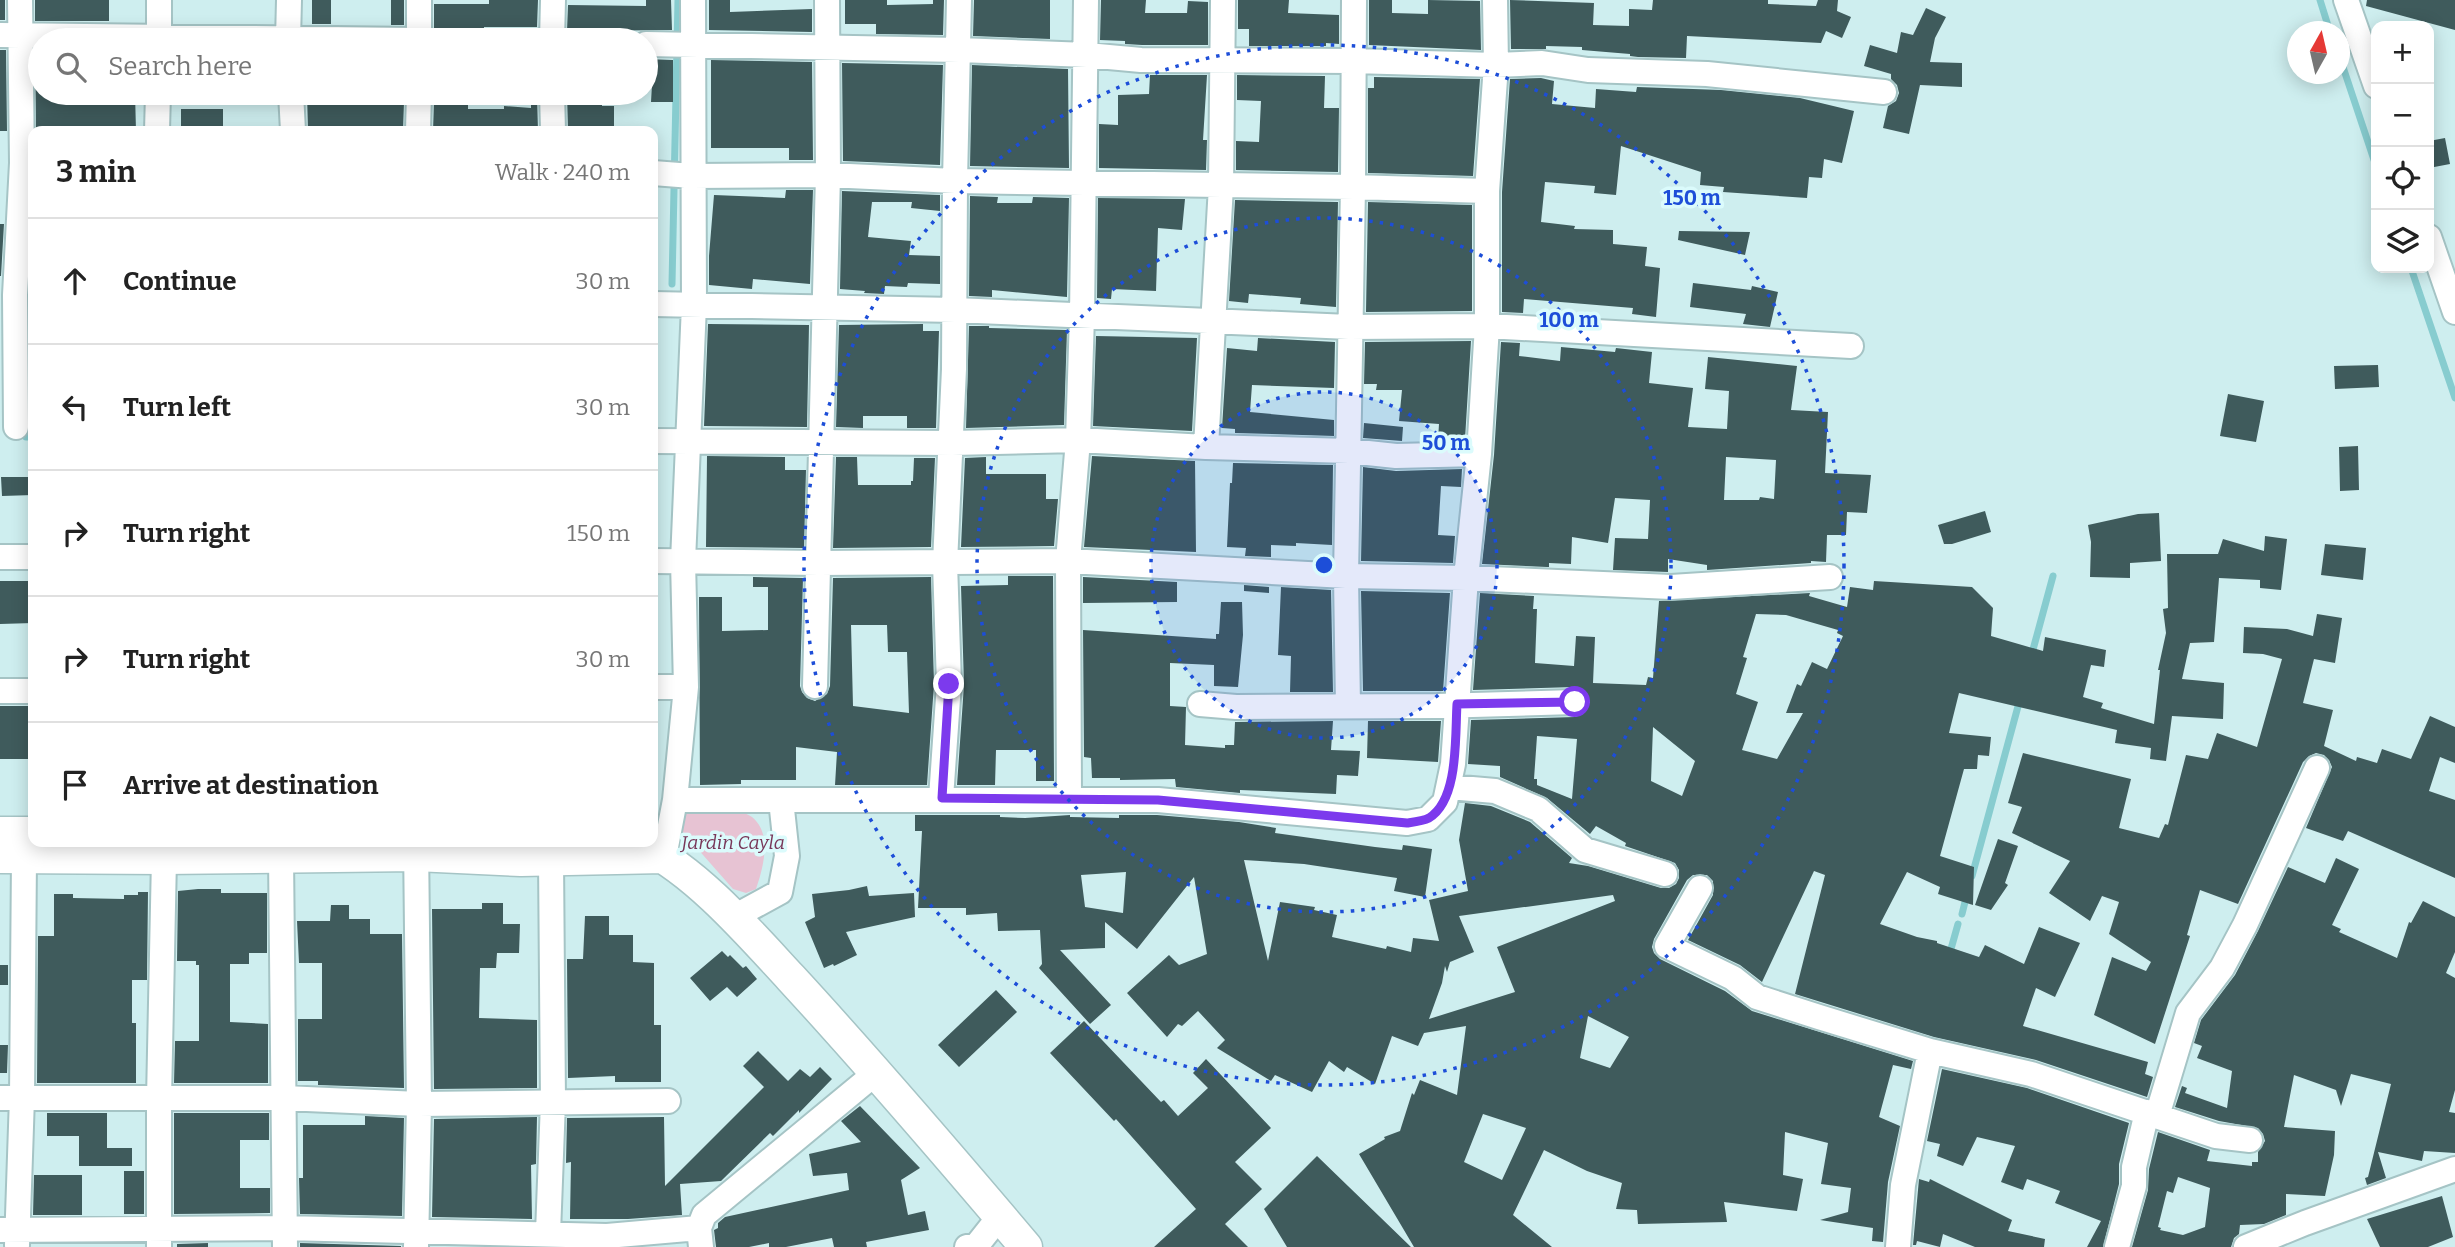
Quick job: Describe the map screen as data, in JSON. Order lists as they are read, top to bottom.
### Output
{
  "parks": ["Jardin Cayla"],
  "north": "top",
  "page": {
    "map_buttons": ["+", "−"],
    "search": "Search here",
    "heading": ["3 min", "Walk · 240 m"],
    "list": [
      ["Continue", "30 m"],
      ["Turn left", "30 m"],
      ["Turn right", "150 m"],
      ["Turn right", "30 m"],
      "Arrive at destination"
    ]
  },
  "rings": ["150 m", "100 m", "50 m"]
}
